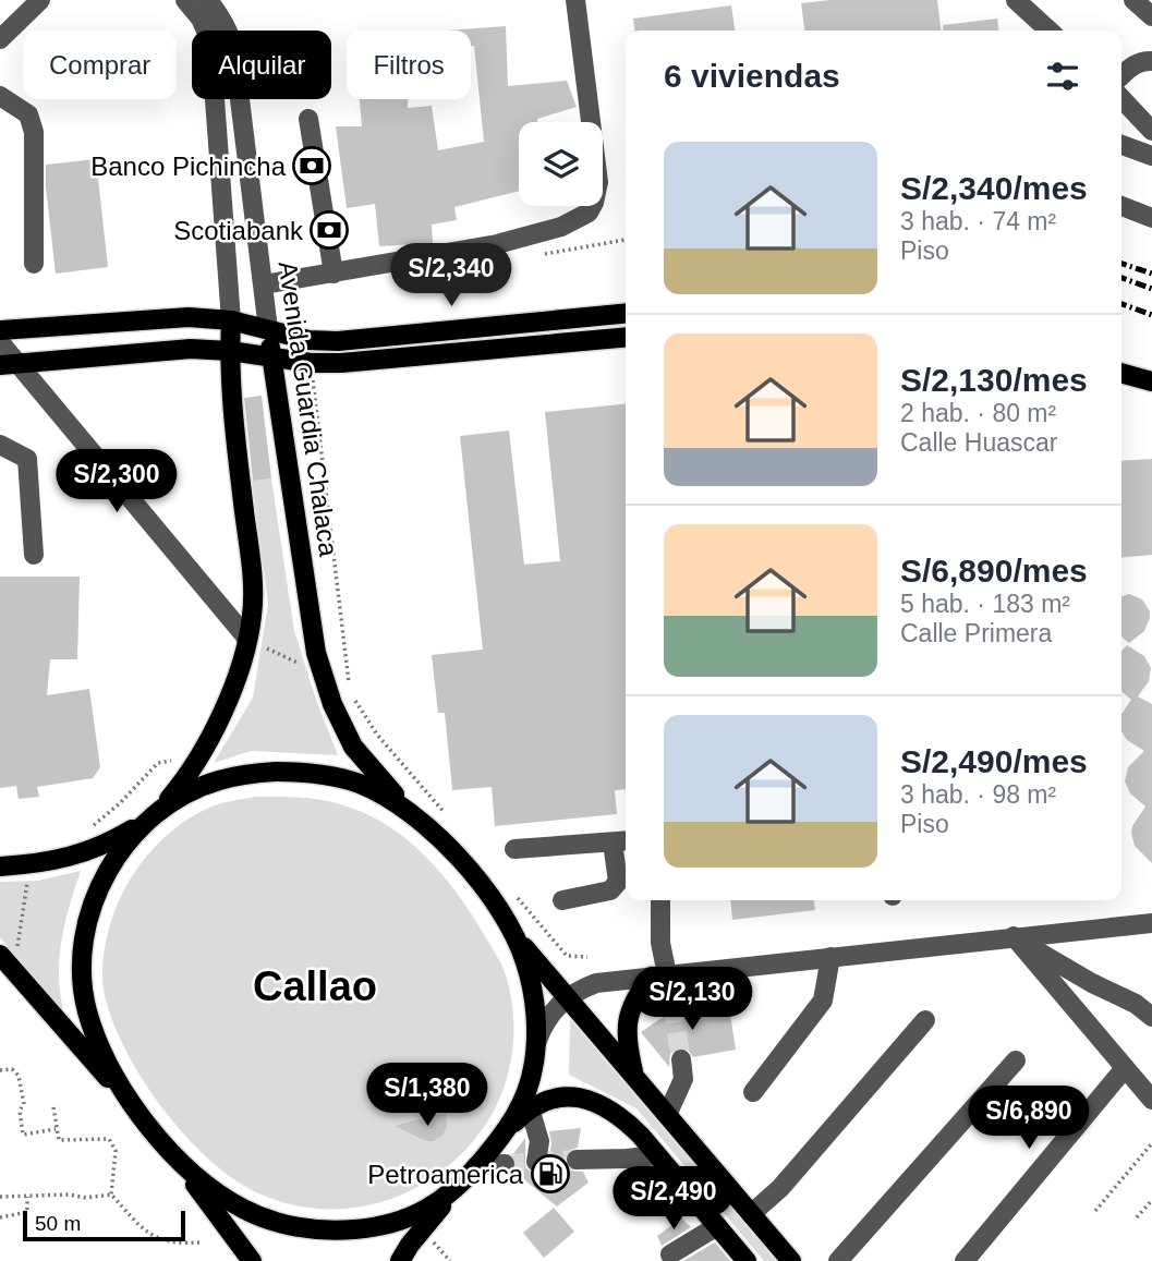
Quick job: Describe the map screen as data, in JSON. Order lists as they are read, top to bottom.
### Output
{
  "streets": {
    "main road": ["Avenida Guardia Chalaca"]
  },
  "districts": ["Callao"],
  "places": {
    "bank": ["Banco Pichincha", "Scotiabank"],
    "fuel station": ["Petroamerica"]
  },
  "scale_bar": "50 m",
  "page": {
    "chip": ["Comprar", "Alquilar", "Filtros"],
    "heading": "6 viviendas",
    "list": [
      {
        "name": "S/2,340/mes",
        "note": "3 hab. · 74 m² · Piso"
      },
      {
        "name": "S/2,130/mes",
        "note": "2 hab. · 80 m² · Calle Huascar"
      },
      {
        "name": "S/6,890/mes",
        "note": "5 hab. · 183 m² · Calle Primera"
      },
      {
        "name": "S/2,490/mes",
        "note": "3 hab. · 98 m² · Piso"
      }
    ],
    "price": [
      "S/2,340",
      "S/2,300",
      "S/2,130",
      "S/1,380",
      "S/6,890",
      "S/2,490"
    ],
    "scale": "50 m"
  }
}
